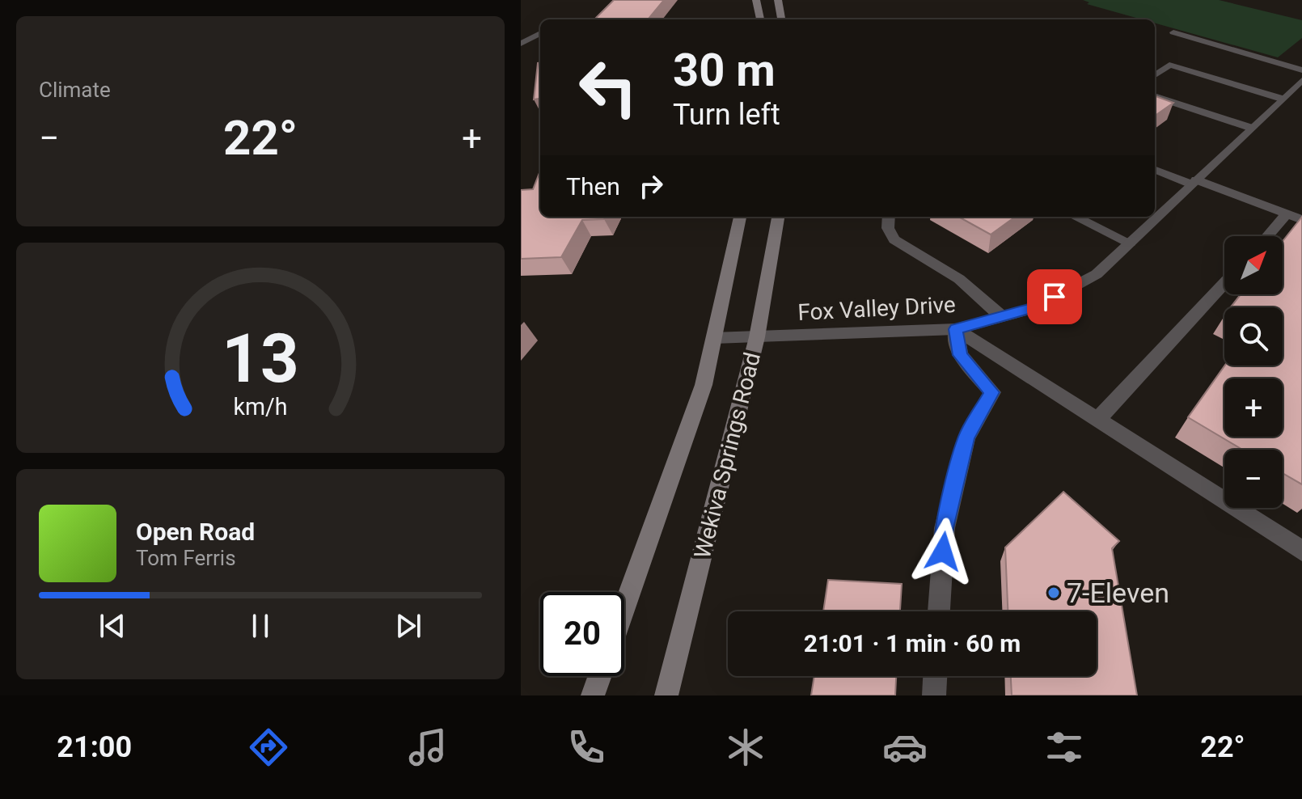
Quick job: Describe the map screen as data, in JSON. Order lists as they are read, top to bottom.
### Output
{
  "streets": {
    "main road": ["Wekiva Springs Road"],
    "street": ["Fox Valley Drive"]
  },
  "crossings": [
    ["Fox Valley Drive", "Wekiva Springs Road"]
  ],
  "places": ["7-Eleven"],
  "north": "top right",
  "page": {
    "tile": "Climate",
    "turn": ["30 m", "Turn left"],
    "heat": ["−", "22°", "+"],
    "then": "Then",
    "map_buttons": ["+", "−"],
    "song": ["Open Road", "Tom Ferris"],
    "limit": "20",
    "trip": "21:01 · 1 min · 60 m",
    "tabs": ["21:00", "22°"],
    "gauge": ["13", "km/h"]
  }
}
